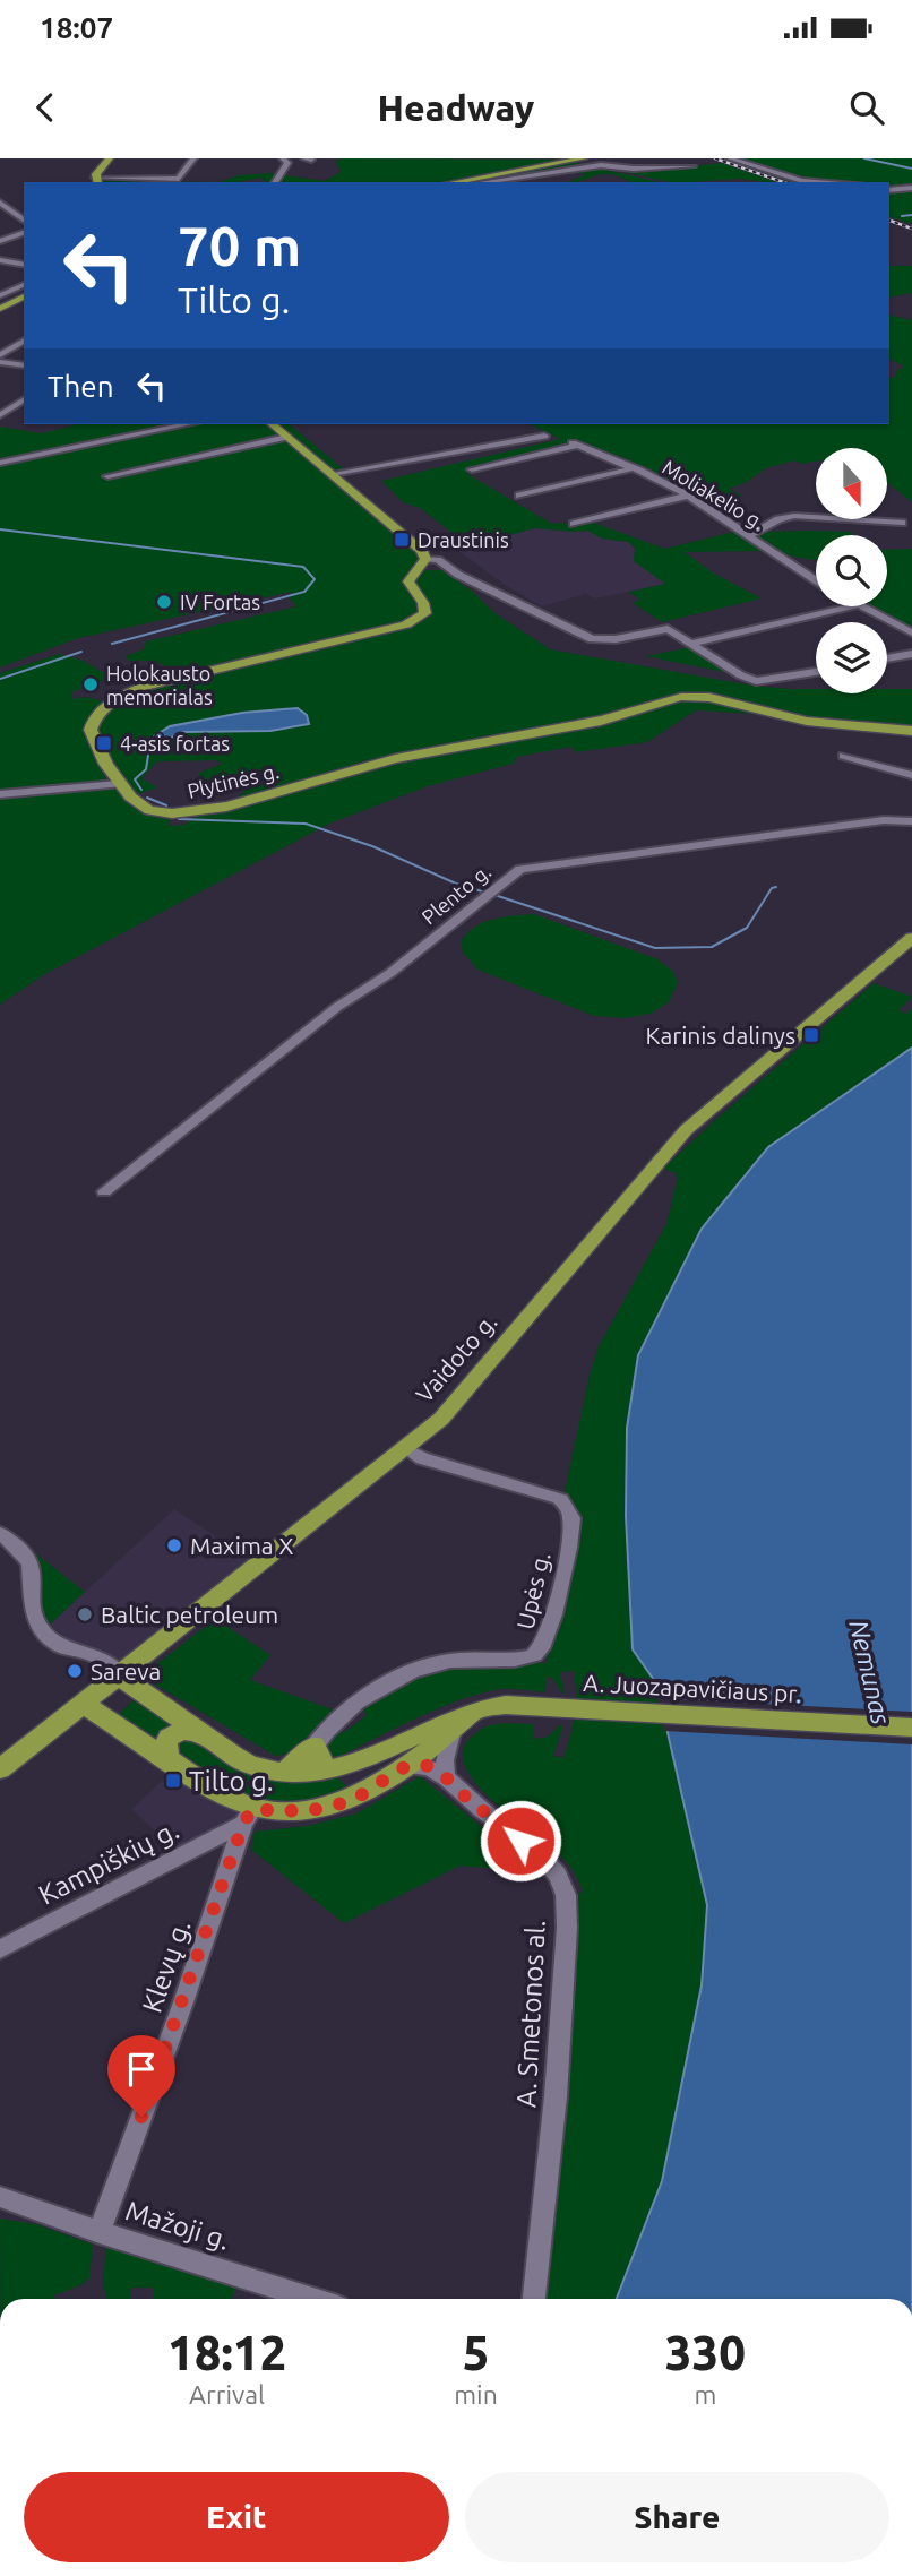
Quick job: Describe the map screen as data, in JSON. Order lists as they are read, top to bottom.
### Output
{
  "streets": {
    "main road": ["Plytinės g.", "Vaidoto g.", "A. Juozapavičiaus pr."],
    "street": [
      "Moliakelio g.",
      "Plento g.",
      "Upės g.",
      "Kampiškių g.",
      "Klevų g.",
      "A. Smetonos al.",
      "Mažoji g."
    ]
  },
  "crossings": [
    ["Vaidoto g.", "Upės g."],
    ["Kampiškių g.", "Klevų g."],
    ["Klevų g.", "Mažoji g."]
  ],
  "water": ["Nemunas"],
  "places": {
    "transit": [
      "Draustinis",
      "4-asis fortas",
      "Karinis dalinys",
      "Tilto g."
    ],
    "other": [
      "IV Fortas",
      "Holokausto memorialas",
      "Maxima X",
      "Baltic petroleum",
      "Sareva"
    ]
  },
  "north": "bottom",
  "page": {
    "status": "18:07",
    "header": "Headway",
    "turn": ["70 m", "Tilto g."],
    "then": "Then",
    "eta": [
      "18:12",
      "Arrival",
      "5",
      "min",
      "330",
      "m"
    ],
    "buttons": ["Exit", "Share"]
  }
}
